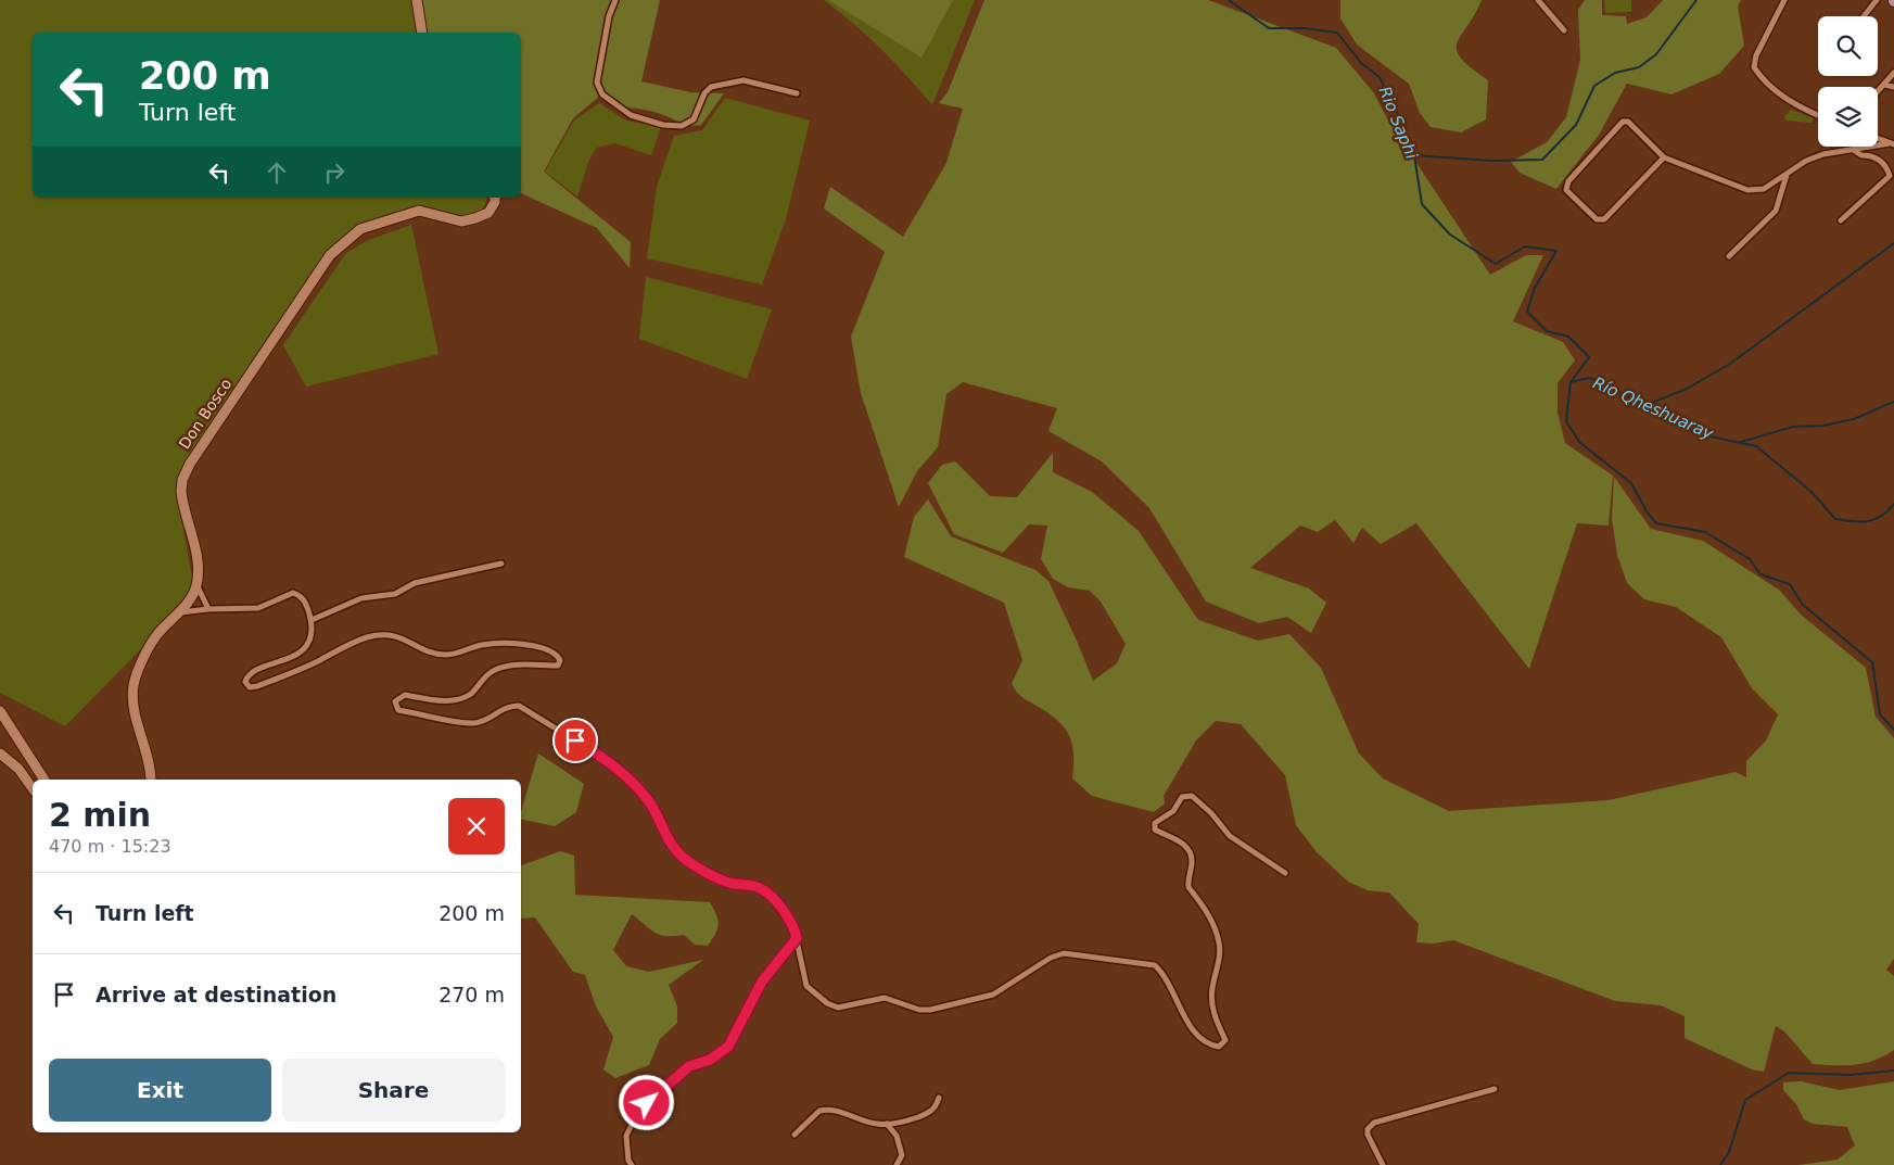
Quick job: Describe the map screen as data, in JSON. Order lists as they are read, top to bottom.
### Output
{
  "streets": {
    "street": ["Don Bosco"]
  },
  "water": ["Rio Saphi", "Río Qheshuaray"],
  "page": {
    "turn": ["200 m", "Turn left"],
    "heading": ["2 min", "470 m · 15:23"],
    "list": [
      {
        "name": "Turn left",
        "value": "200 m"
      },
      {
        "name": "Arrive at destination",
        "value": "270 m"
      }
    ],
    "buttons": ["Exit", "Share"]
  }
}
